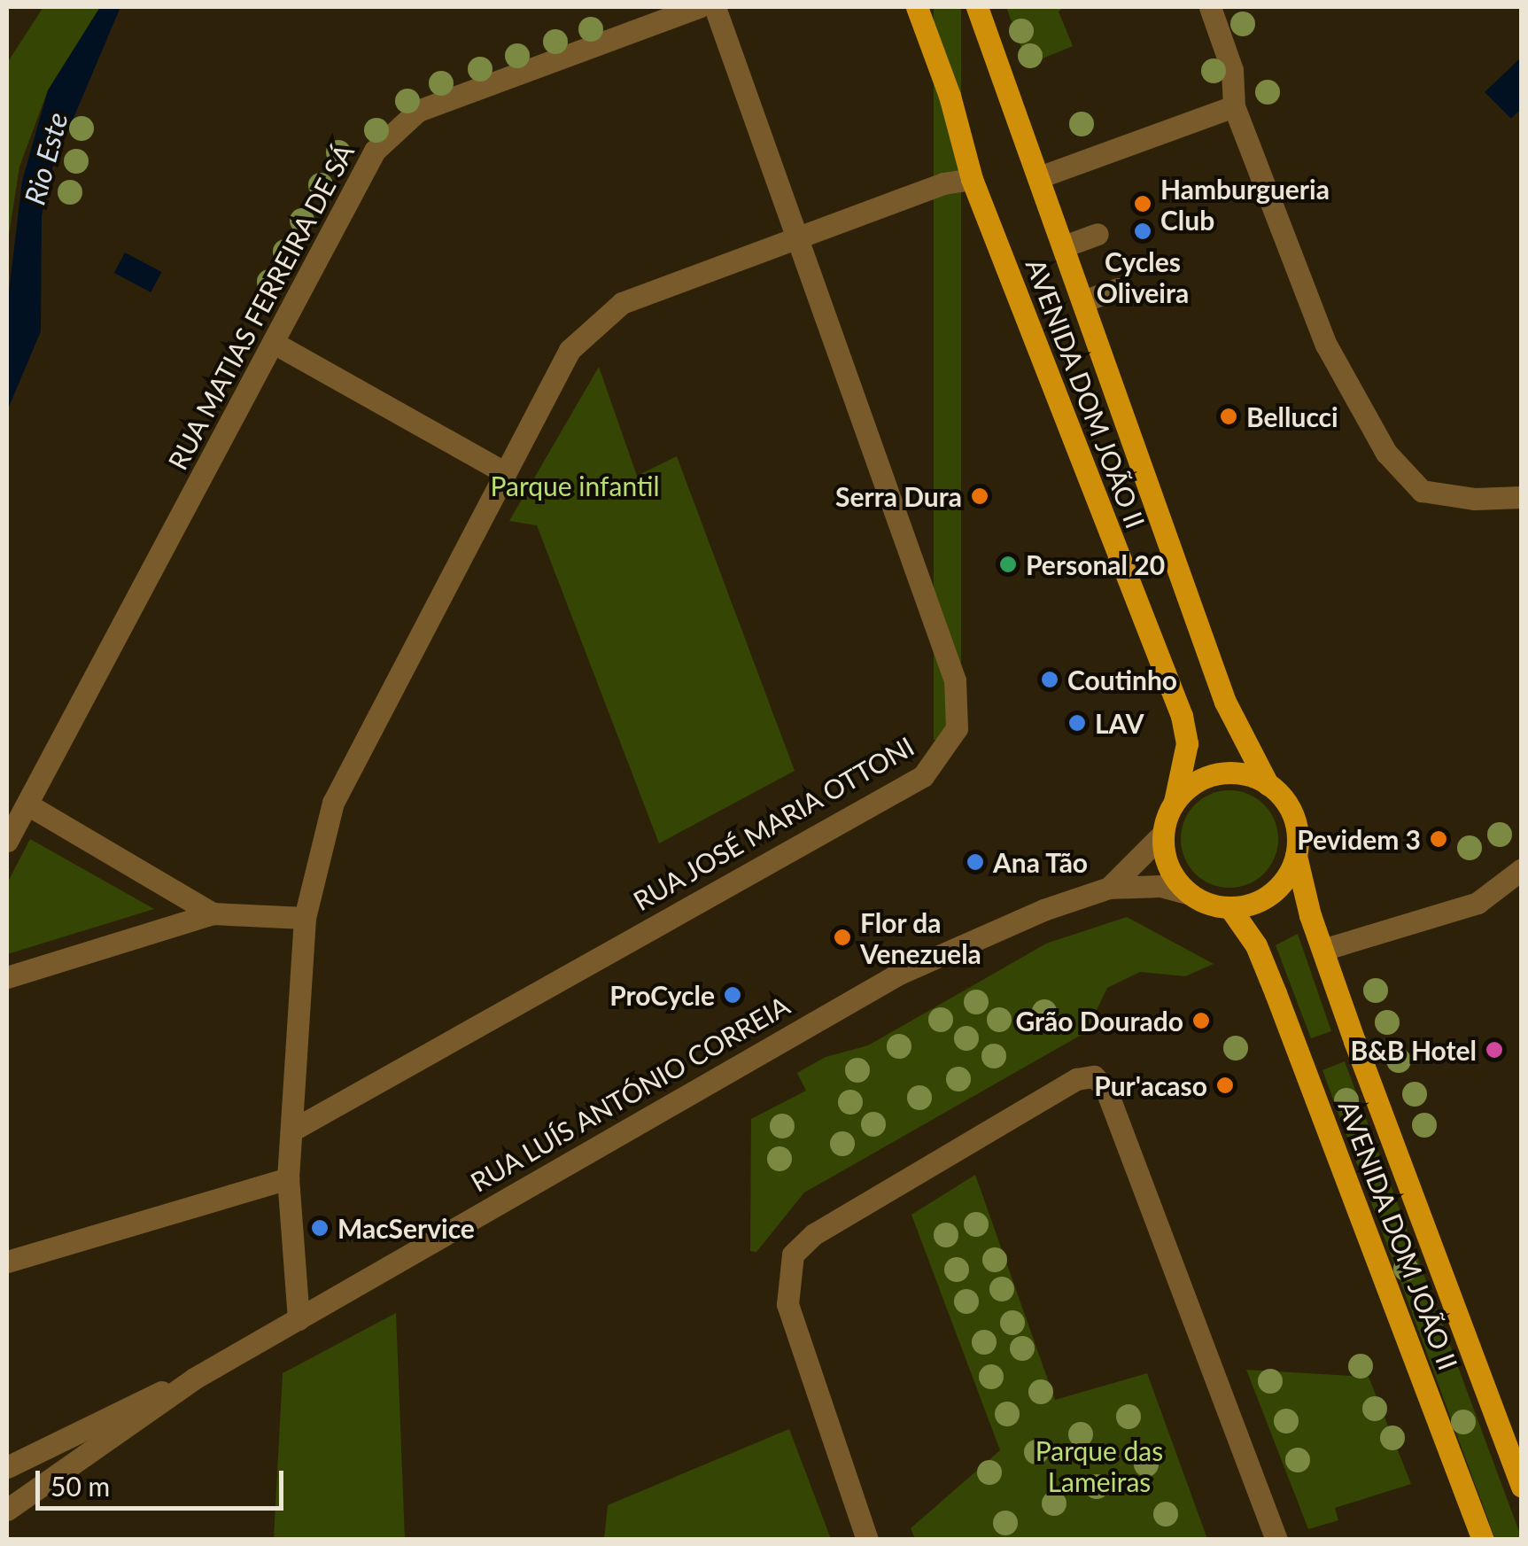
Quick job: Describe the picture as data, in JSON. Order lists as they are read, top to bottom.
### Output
{
  "streets": {
    "main road": ["AVENIDA DOM JOÃO II"],
    "street": ["RUA MATIAS FERREIRA DE SÁ", "RUA JOSÉ MARIA OTTONI", "RUA LUÍS ANTÓNIO CORREIA"]
  },
  "crossings": [
    ["AVENIDA DOM JOÃO II", "RUA LUÍS ANTÓNIO CORREIA"]
  ],
  "water": ["Rio Este"],
  "parks": ["Parque infantil", "Parque das Lameiras"],
  "places": [
    "Hamburgueria Club",
    "Cycles Oliveira",
    "Bellucci",
    "Serra Dura",
    "Personal 20",
    "Coutinho",
    "LAV",
    "Pevidem 3",
    "Ana Tão",
    "Flor da Venezuela",
    "ProCycle",
    "Grão Dourado",
    "B&B Hotel",
    "Pur'acaso",
    "MacService"
  ],
  "scale_bar": "50 m"
}
